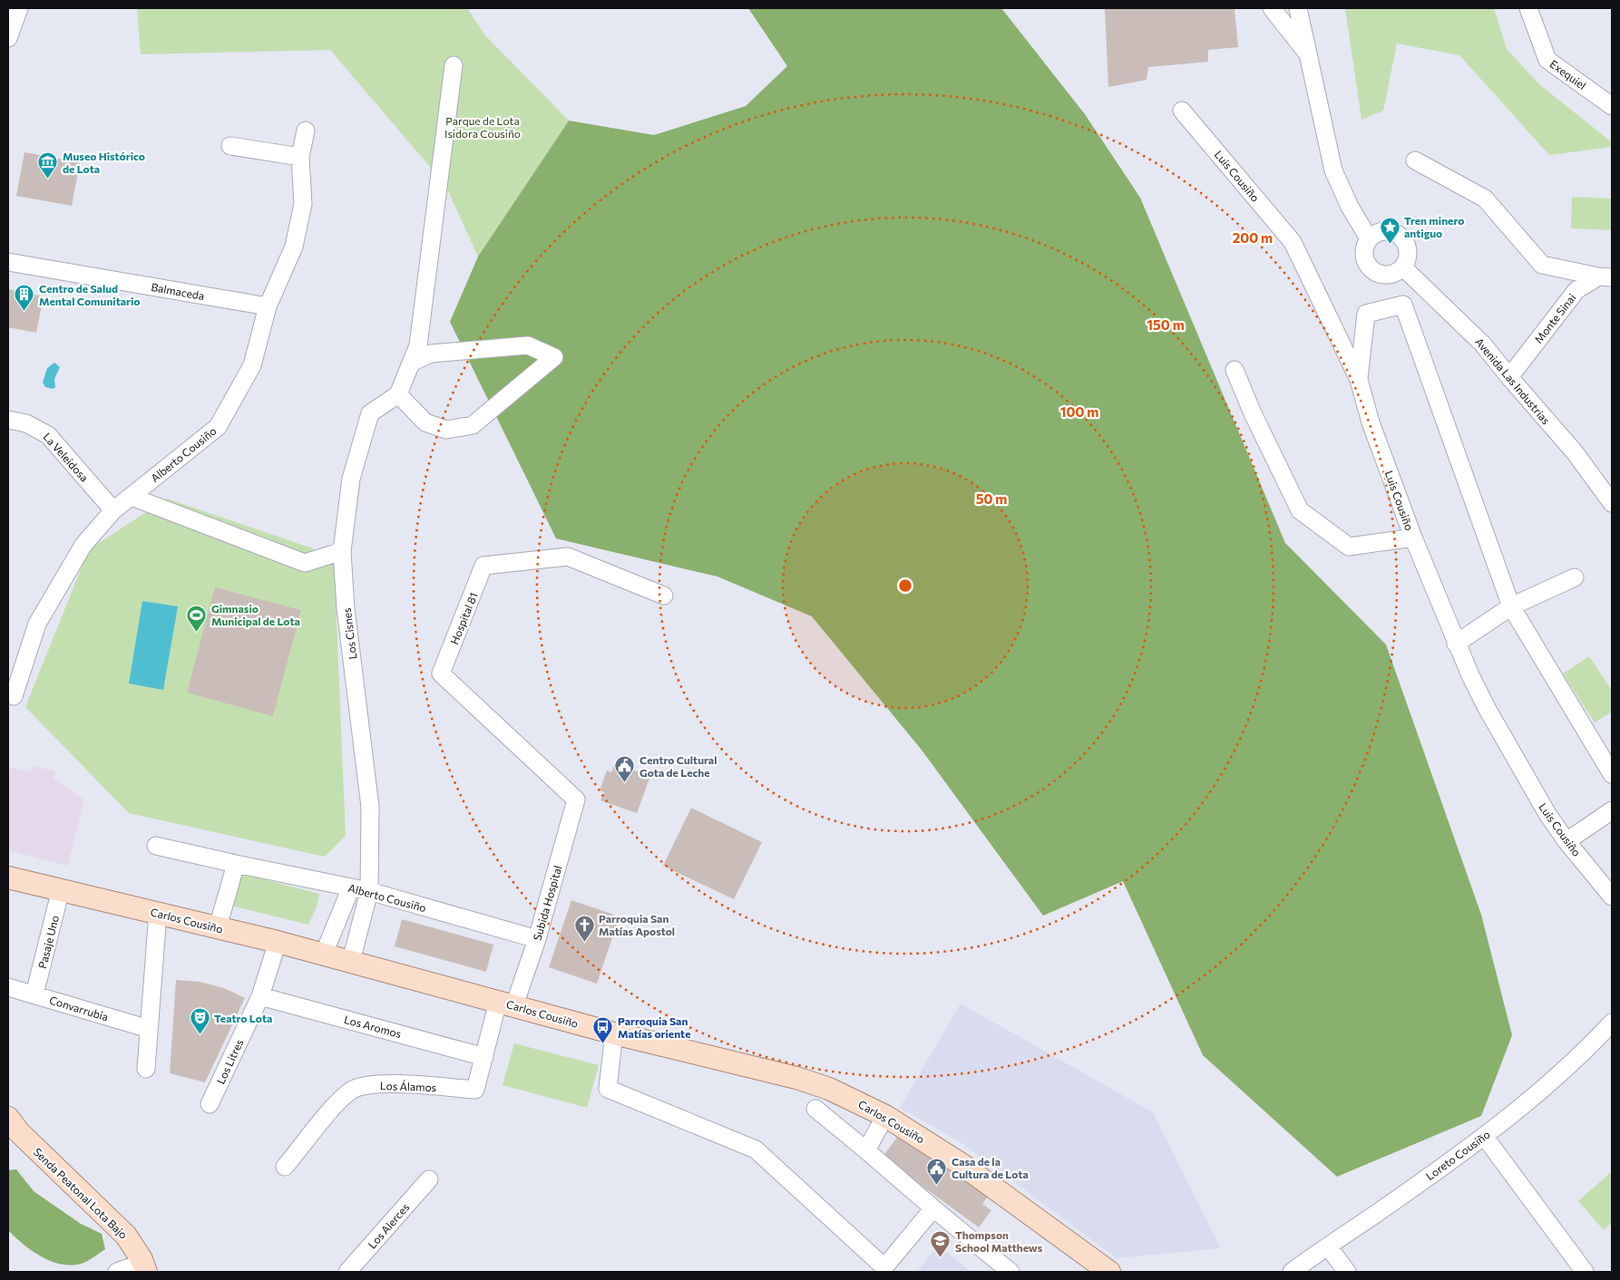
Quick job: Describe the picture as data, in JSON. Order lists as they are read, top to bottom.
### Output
{
  "streets": {
    "main road": ["Carlos Cousiño", "Senda Peatonal Lota Bajo"],
    "street": [
      "Exequiel",
      "Luis Cousiño",
      "Balmaceda",
      "Monte Sinai",
      "Avenida Las Industrias",
      "Alberto Cousiño",
      "La Veleidosa",
      "Hospital 81",
      "Los Cisnes",
      "Subida Hospital",
      "Pasaje Uno",
      "Convarrubia",
      "Los Aromos",
      "Los Litres",
      "Los Álamos",
      "Loreto Cousiño",
      "Los Alerces"
    ]
  },
  "crossings": [
    ["Balmaceda", "Alberto Cousiño"],
    ["Monte Sinai", "Avenida Las Industrias"],
    ["Alberto Cousiño", "La Veleidosa"],
    ["Alberto Cousiño", "Los Cisnes"],
    ["Alberto Cousiño", "Subida Hospital"],
    ["Hospital 81", "Subida Hospital"],
    ["Los Cisnes", "Carlos Cousiño"],
    ["Subida Hospital", "Carlos Cousiño"],
    ["Subida Hospital", "Los Álamos"],
    ["Carlos Cousiño", "Pasaje Uno"],
    ["Carlos Cousiño", "Los Litres"],
    ["Carlos Cousiño", "Los Álamos"],
    ["Pasaje Uno", "Convarrubia"],
    ["Los Aromos", "Los Litres"],
    ["Los Aromos", "Los Álamos"]
  ],
  "parks": ["Parque de Lota Isidora Cousiño"],
  "places": {
    "museum": ["Museo Histórico de Lota"],
    "place": ["Tren minero antiguo"],
    "building": ["Centro de Salud Mental Comunitario"],
    "sports": ["Gimnasio Municipal de Lota"],
    "public building": ["Centro Cultural Gota de Leche", "Casa de la Cultura de Lota"],
    "church": ["Parroquia San Matías Apostol"],
    "theatre": ["Teatro Lota"],
    "bus stop": ["Parroquia San Matías oriente"],
    "school or university": ["Thompson School Matthews"]
  },
  "rings": [
    "200 m",
    "150 m",
    "100 m",
    "50 m"
  ]
}
